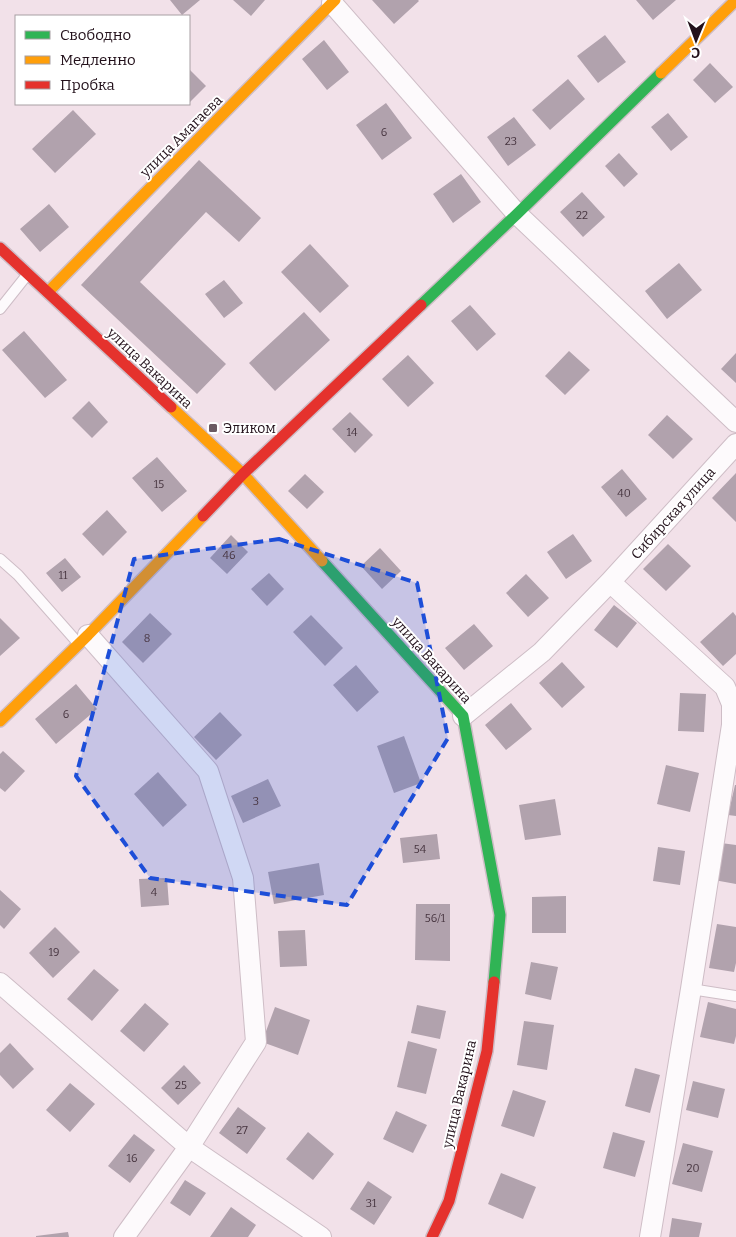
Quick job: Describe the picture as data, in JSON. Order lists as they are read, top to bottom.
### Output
{
  "streets": {
    "street": ["улица Амагаева", "улица Вакарина", "Сибирская улица"]
  },
  "crossings": [
    ["улица Амагаева", "улица Вакарина"],
    ["улица Вакарина", "Сибирская улица"]
  ],
  "places": {
    "transit": ["Эликом"]
  },
  "house_numbers": [
    "6",
    "23",
    "22",
    "14",
    "15",
    "40",
    "46",
    "11",
    "8",
    "6",
    "3",
    "54",
    "4",
    "56/1",
    "19",
    "25",
    "27",
    "16",
    "20",
    "31"
  ],
  "legend": ["Свободно", "Медленно", "Пробка"],
  "north": "bottom"
}
